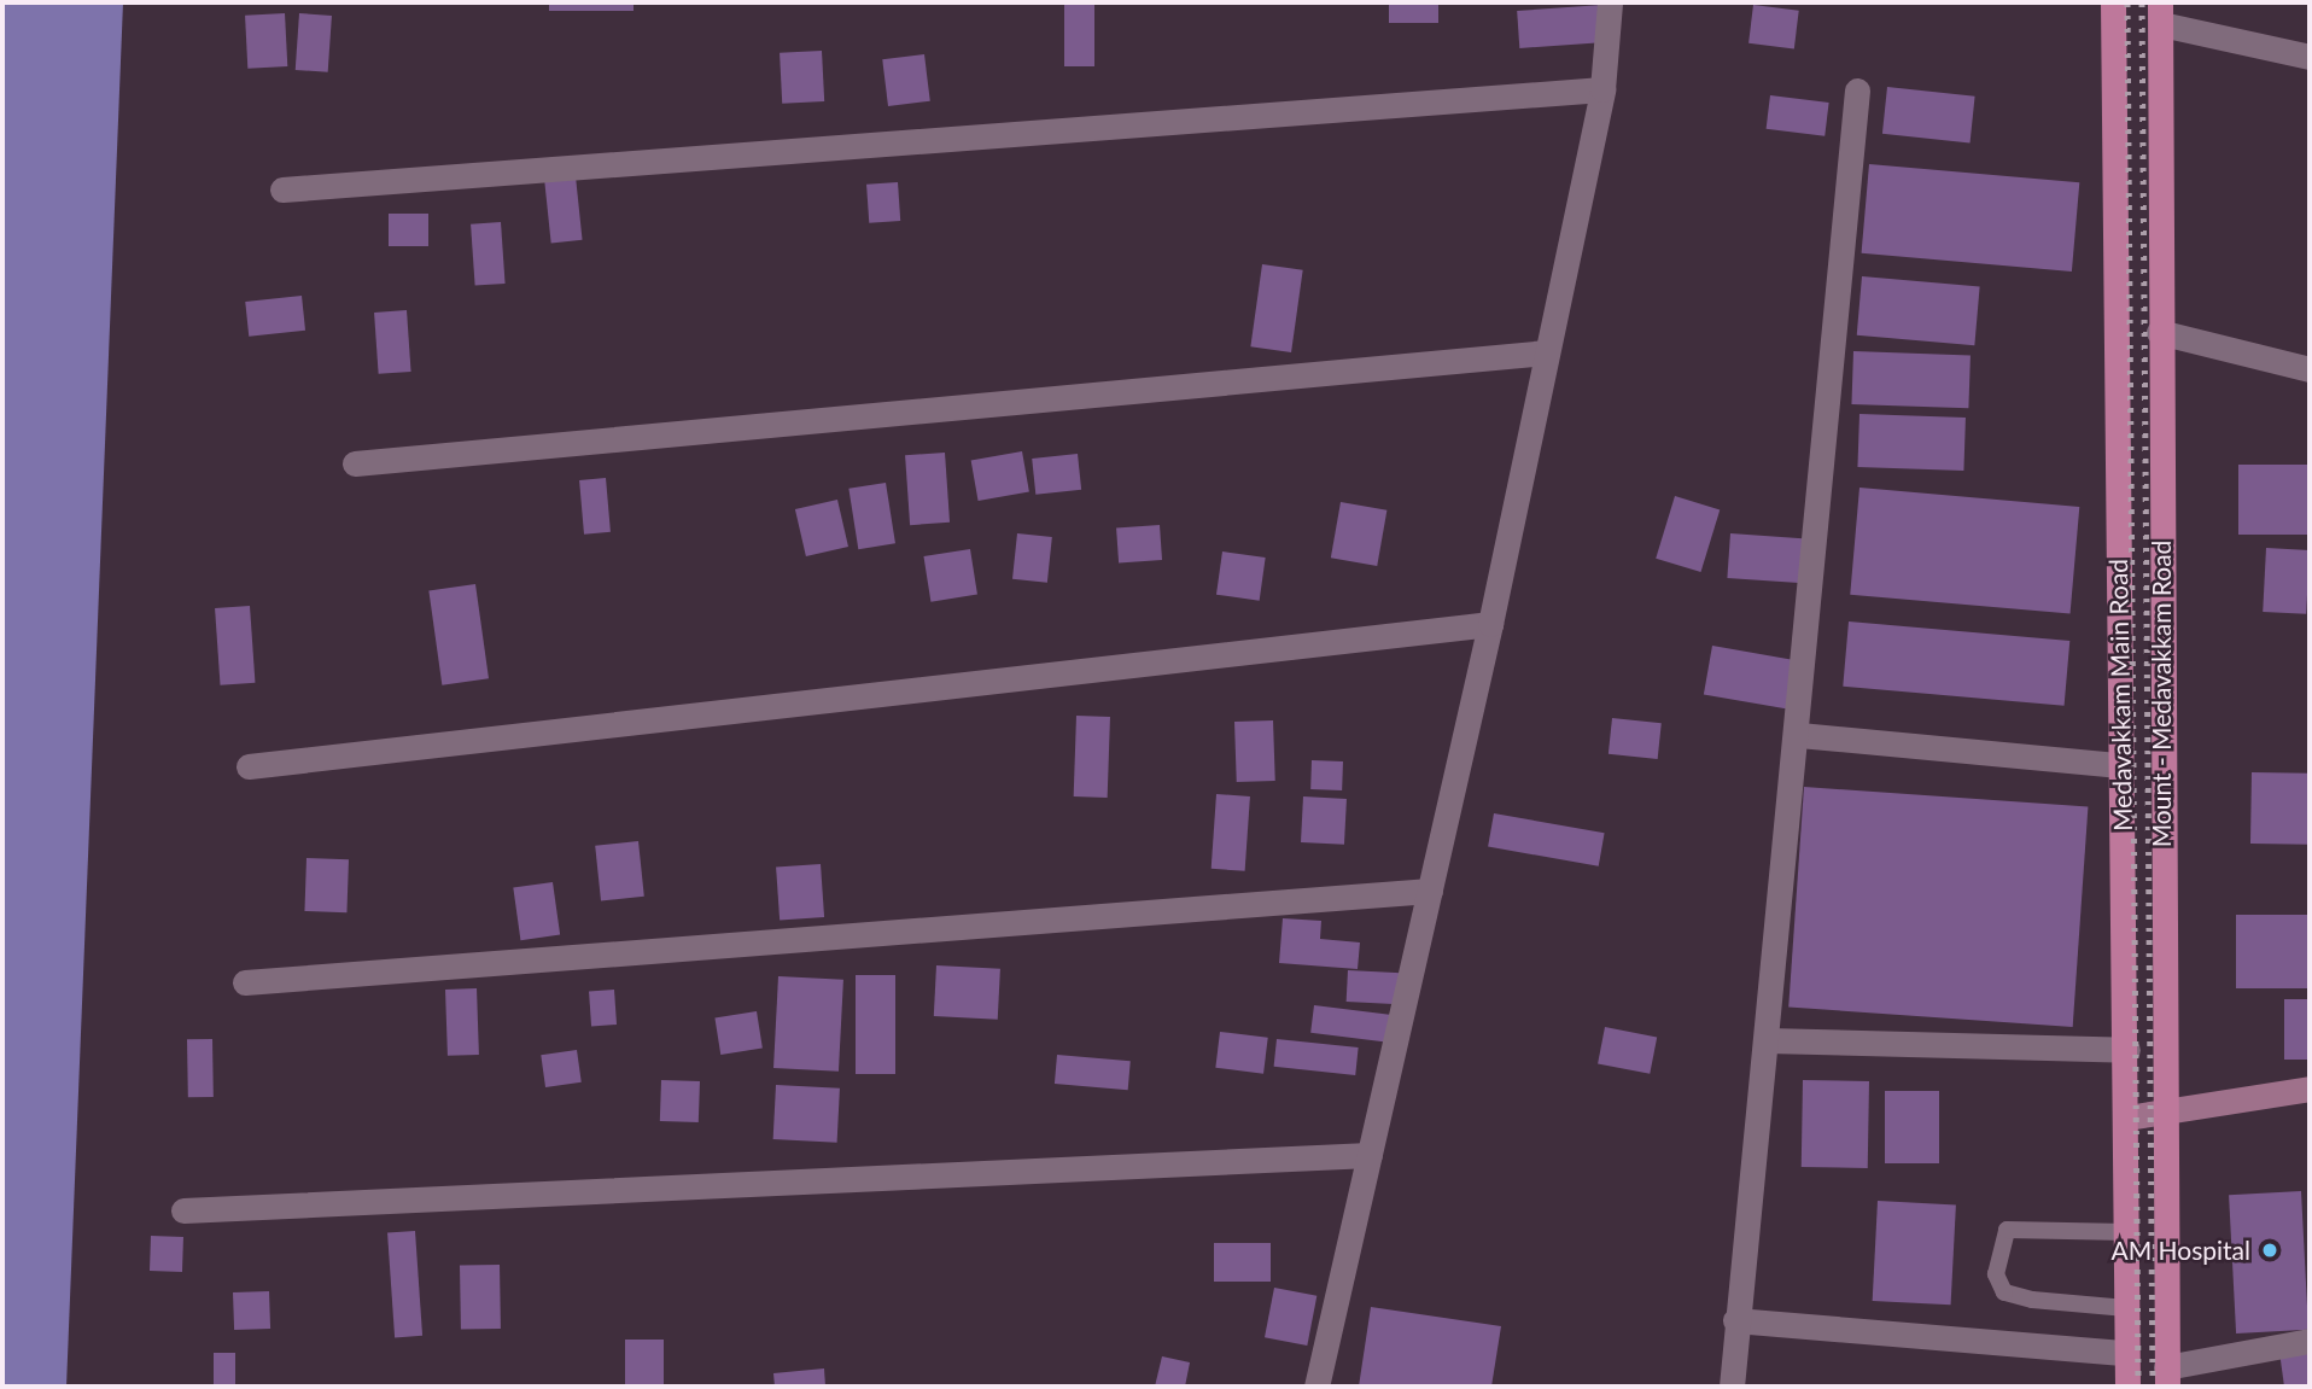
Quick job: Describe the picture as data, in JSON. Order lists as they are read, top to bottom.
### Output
{
  "streets": {
    "main road": ["Mount - Medavakkam Road", "Medavakkam Main Road"]
  },
  "places": ["AM Hospital"]
}
